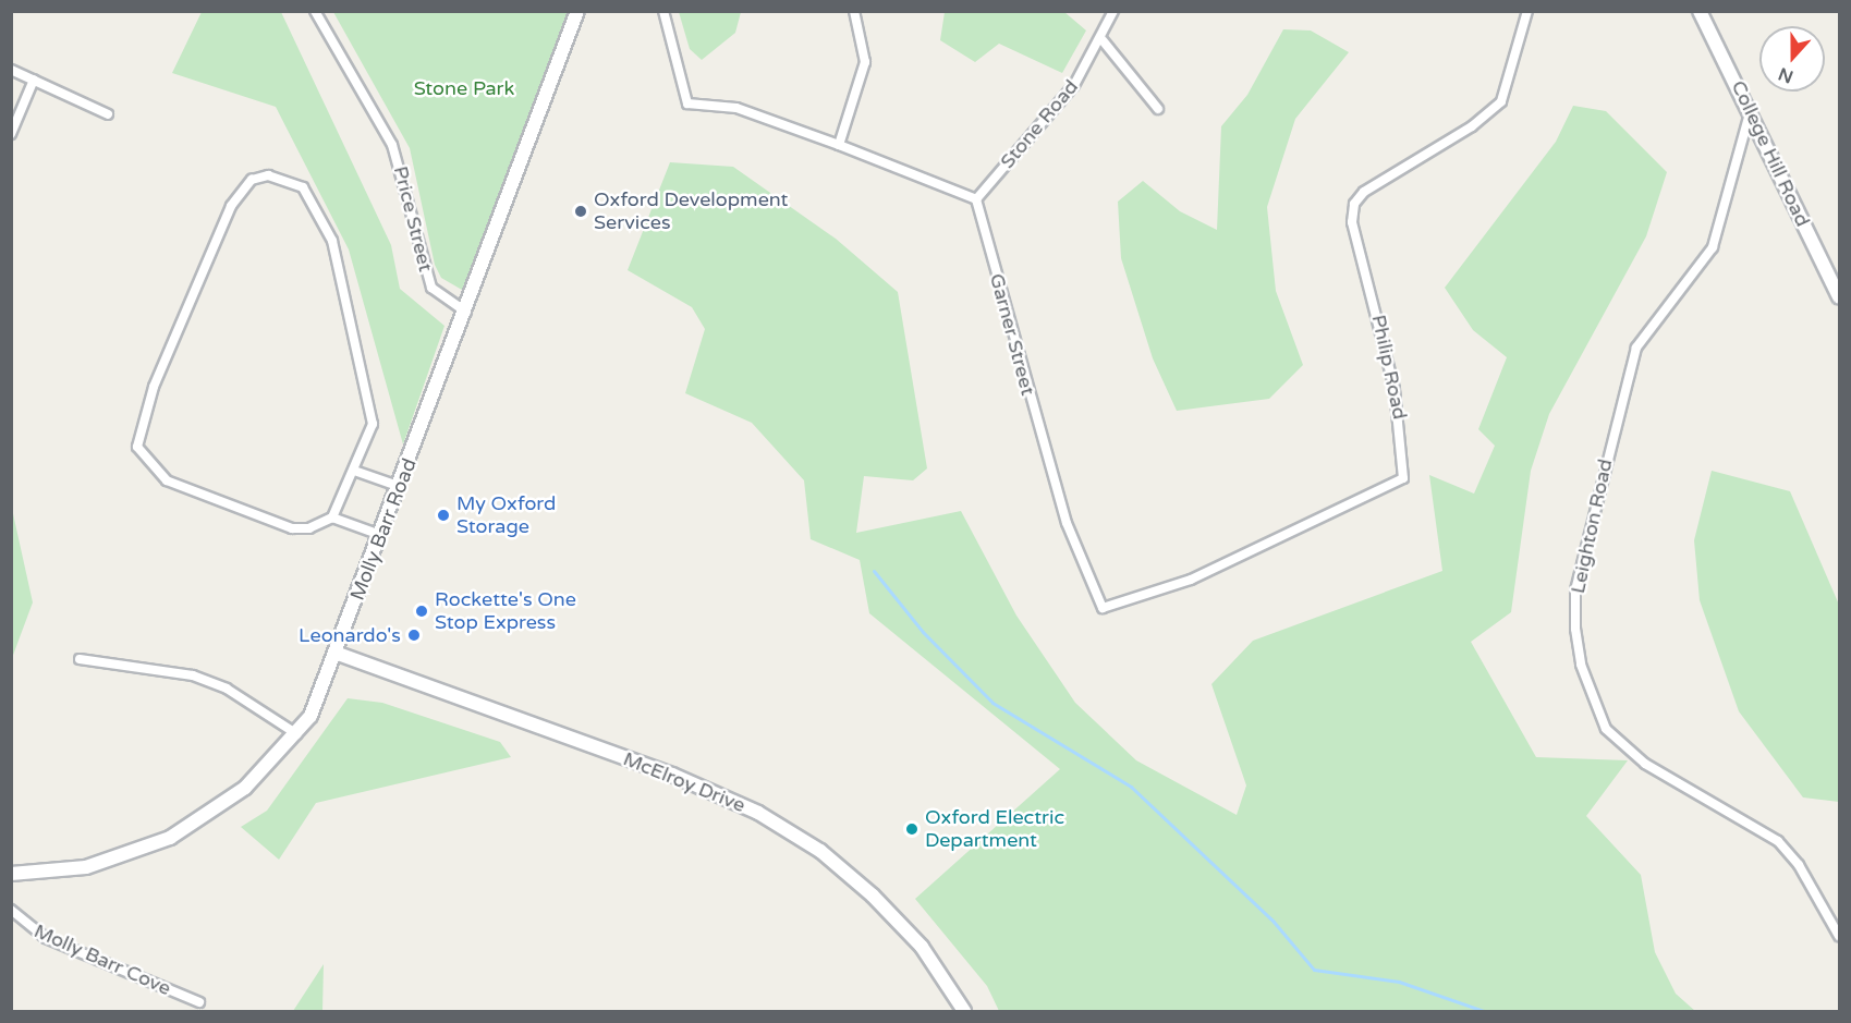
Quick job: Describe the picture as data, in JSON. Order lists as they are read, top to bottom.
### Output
{
  "streets": {
    "main road": ["College Hill Road", "Molly Barr Road", "McElroy Drive"],
    "street": [
      "Stone Road",
      "Price Street",
      "Garner Street",
      "Philip Road",
      "Leighton Road",
      "Molly Barr Cove"
    ]
  },
  "crossings": [
    ["Stone Road", "Garner Street"],
    ["College Hill Road", "Leighton Road"],
    ["Price Street", "Molly Barr Road"],
    ["Garner Street", "Philip Road"],
    ["Molly Barr Road", "McElroy Drive"]
  ],
  "parks": ["Stone Park"],
  "places": [
    "Oxford Development Services",
    "My Oxford Storage",
    "Rockette's One Stop Express",
    "Leonardo's",
    "Oxford Electric Department"
  ],
  "north": "bottom"
}
